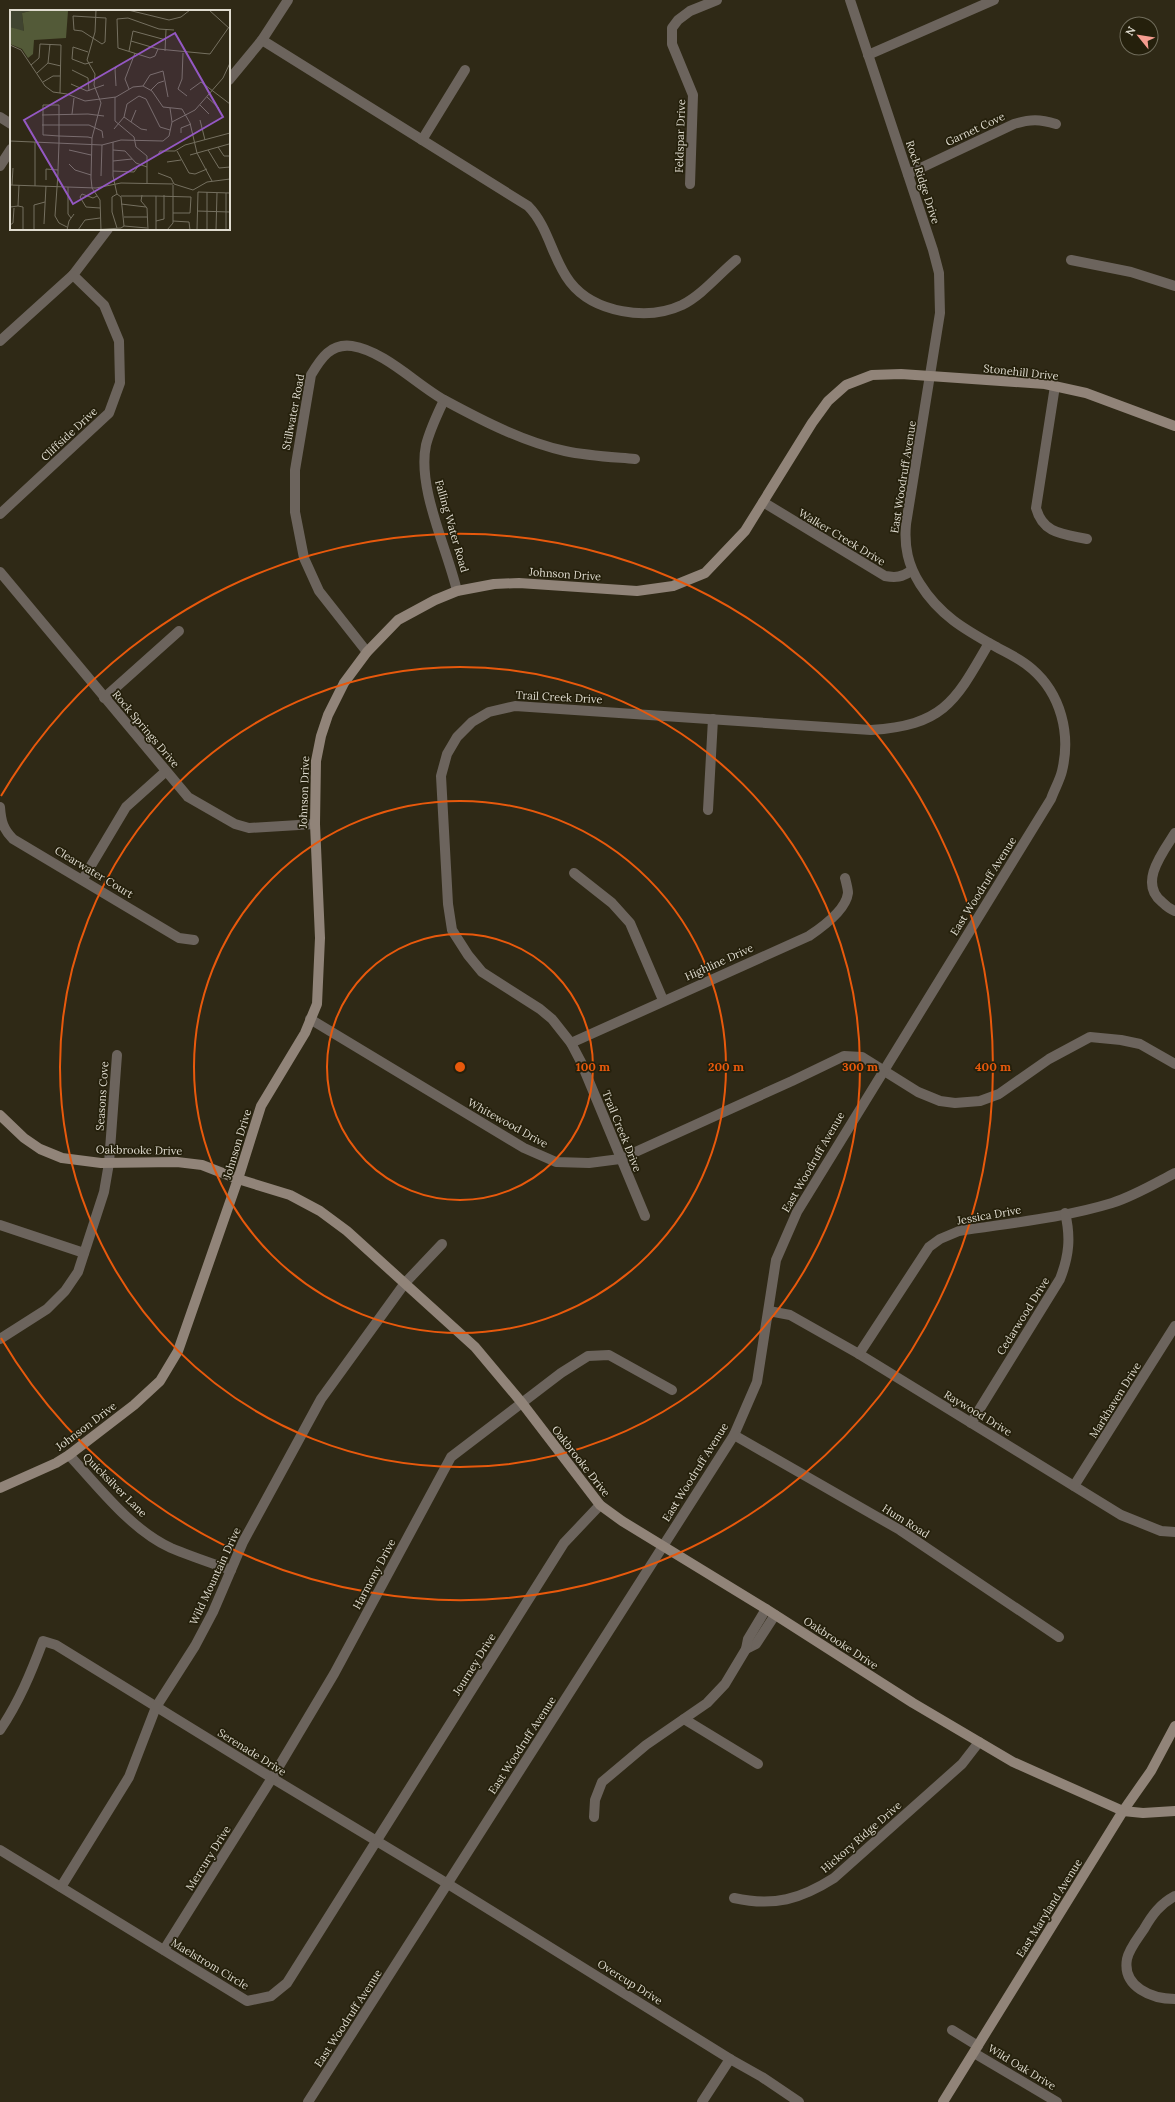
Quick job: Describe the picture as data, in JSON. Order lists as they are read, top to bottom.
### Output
{
  "streets": {
    "street": [
      "Garnet Cove",
      "Feldspar Drive",
      "Rock Ridge Drive",
      "Stonehill Drive",
      "Stillwater Road",
      "Cliffside Drive",
      "East Woodruff Avenue",
      "Falling Water Road",
      "Walker Creek Drive",
      "Johnson Drive",
      "Trail Creek Drive",
      "Rock Springs Drive",
      "Clearwater Court",
      "Highline Drive",
      "Seasons Cove",
      "Whitewood Drive",
      "Oakbrooke Drive",
      "Jessica Drive",
      "Cedarwood Drive",
      "Markhaven Drive",
      "Raywood Drive",
      "Quicksilver Lane",
      "Hum Road",
      "Harmony Drive",
      "Wild Mountain Drive",
      "Journey Drive",
      "Serenade Drive",
      "Hickory Ridge Drive",
      "Mercury Drive",
      "East Maryland Avenue",
      "Maelstrom Circle",
      "Overcup Drive",
      "Wild Oak Drive"
    ]
  },
  "crossings": [
    ["Garnet Cove", "Rock Ridge Drive"],
    ["Rock Ridge Drive", "Stonehill Drive"],
    ["Rock Ridge Drive", "East Woodruff Avenue"],
    ["Rock Ridge Drive", "Johnson Drive"],
    ["Stonehill Drive", "East Woodruff Avenue"],
    ["Stonehill Drive", "Johnson Drive"],
    ["Stillwater Road", "Falling Water Road"],
    ["Stillwater Road", "Johnson Drive"],
    ["East Woodruff Avenue", "Walker Creek Drive"],
    ["East Woodruff Avenue", "Johnson Drive"],
    ["East Woodruff Avenue", "Trail Creek Drive"],
    ["East Woodruff Avenue", "Whitewood Drive"],
    ["East Woodruff Avenue", "Oakbrooke Drive"],
    ["East Woodruff Avenue", "Raywood Drive"],
    ["East Woodruff Avenue", "Hum Road"],
    ["East Woodruff Avenue", "Serenade Drive"],
    ["East Woodruff Avenue", "Overcup Drive"],
    ["Falling Water Road", "Johnson Drive"],
    ["Walker Creek Drive", "Johnson Drive"],
    ["Johnson Drive", "Rock Springs Drive"],
    ["Johnson Drive", "Whitewood Drive"],
    ["Johnson Drive", "Oakbrooke Drive"],
    ["Johnson Drive", "Quicksilver Lane"],
    ["Trail Creek Drive", "Highline Drive"],
    ["Trail Creek Drive", "Whitewood Drive"],
    ["Seasons Cove", "Oakbrooke Drive"],
    ["Oakbrooke Drive", "Harmony Drive"],
    ["Oakbrooke Drive", "Wild Mountain Drive"],
    ["Oakbrooke Drive", "Journey Drive"],
    ["Oakbrooke Drive", "Hickory Ridge Drive"],
    ["Oakbrooke Drive", "East Maryland Avenue"],
    ["Jessica Drive", "Cedarwood Drive"],
    ["Jessica Drive", "Raywood Drive"],
    ["Cedarwood Drive", "Raywood Drive"],
    ["Markhaven Drive", "Raywood Drive"],
    ["Quicksilver Lane", "Wild Mountain Drive"],
    ["Harmony Drive", "Serenade Drive"],
    ["Harmony Drive", "Mercury Drive"],
    ["Wild Mountain Drive", "Serenade Drive"],
    ["Wild Mountain Drive", "Maelstrom Circle"],
    ["Journey Drive", "Serenade Drive"],
    ["Journey Drive", "Maelstrom Circle"],
    ["Serenade Drive", "Mercury Drive"],
    ["Serenade Drive", "Maelstrom Circle"],
    ["Serenade Drive", "Overcup Drive"],
    ["Mercury Drive", "Maelstrom Circle"],
    ["East Maryland Avenue", "Wild Oak Drive"]
  ],
  "north": "top left",
  "rings": [
    "100 m",
    "200 m",
    "300 m",
    "400 m"
  ]
}
